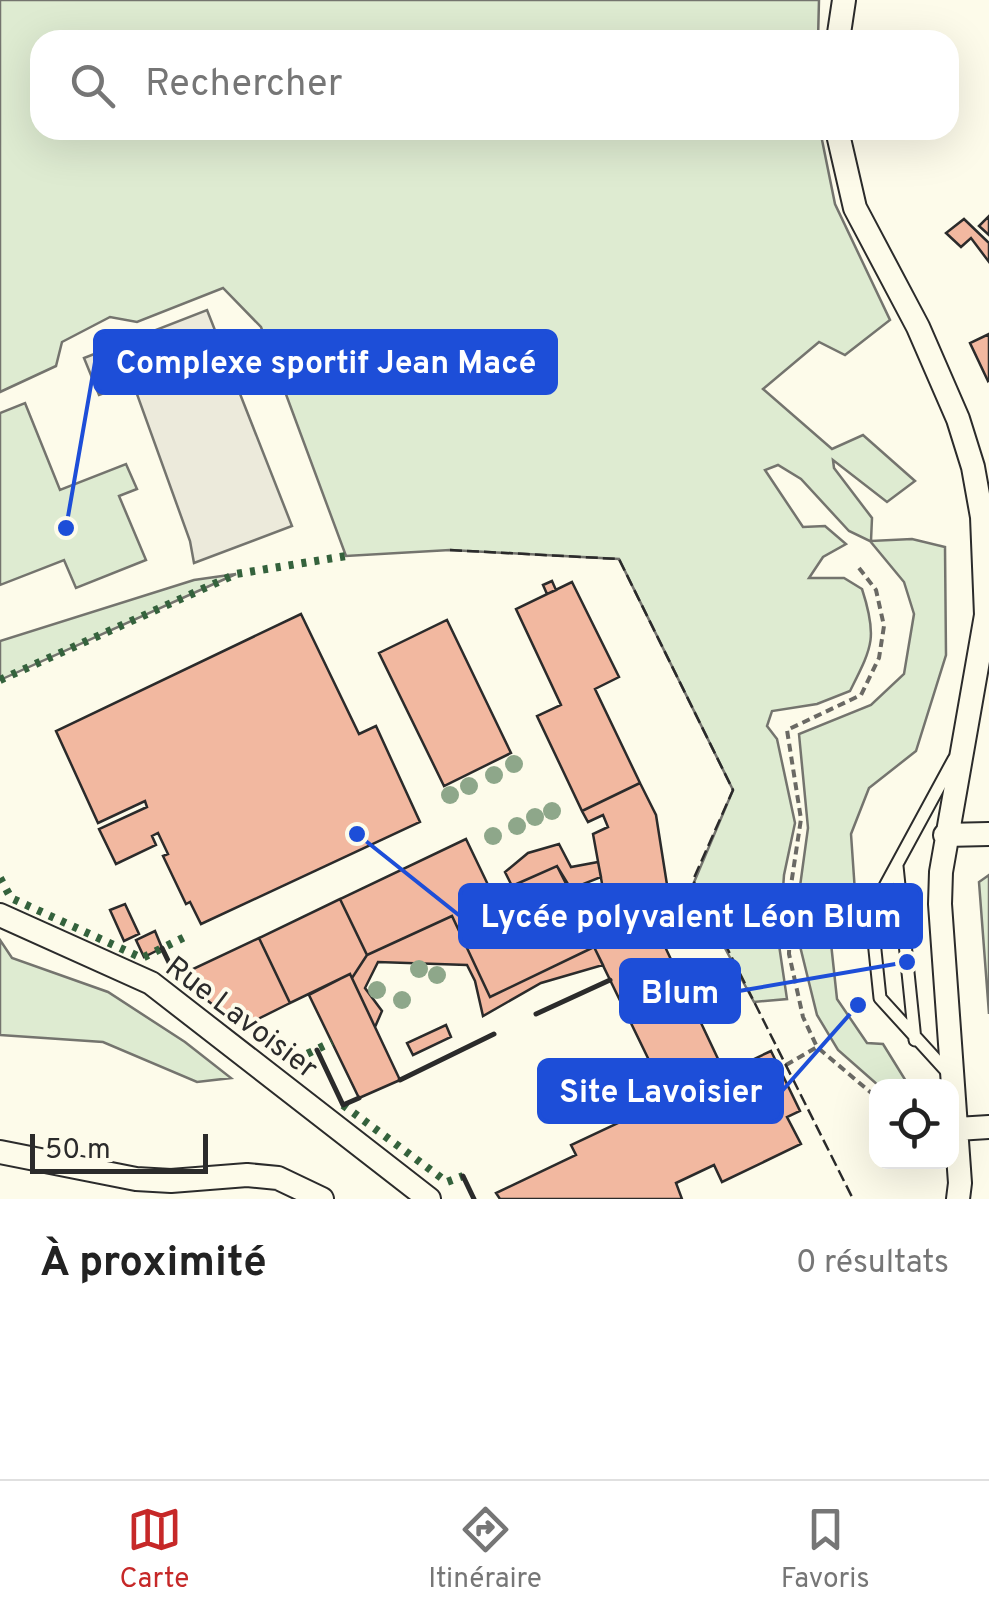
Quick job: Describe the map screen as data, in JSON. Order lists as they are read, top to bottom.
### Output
{
  "streets": {
    "street": ["Rue Lavoisier"]
  },
  "places": [
    "Complexe sportif Jean Macé",
    "Lycée polyvalent Léon Blum",
    "Blum",
    "Site Lavoisier"
  ],
  "scale_bar": "50 m",
  "page": {
    "search": "Rechercher",
    "scale": "50 m",
    "heading": ["À proximité", "0 résultats"],
    "nav": ["Carte", "Itinéraire", "Favoris"]
  }
}
